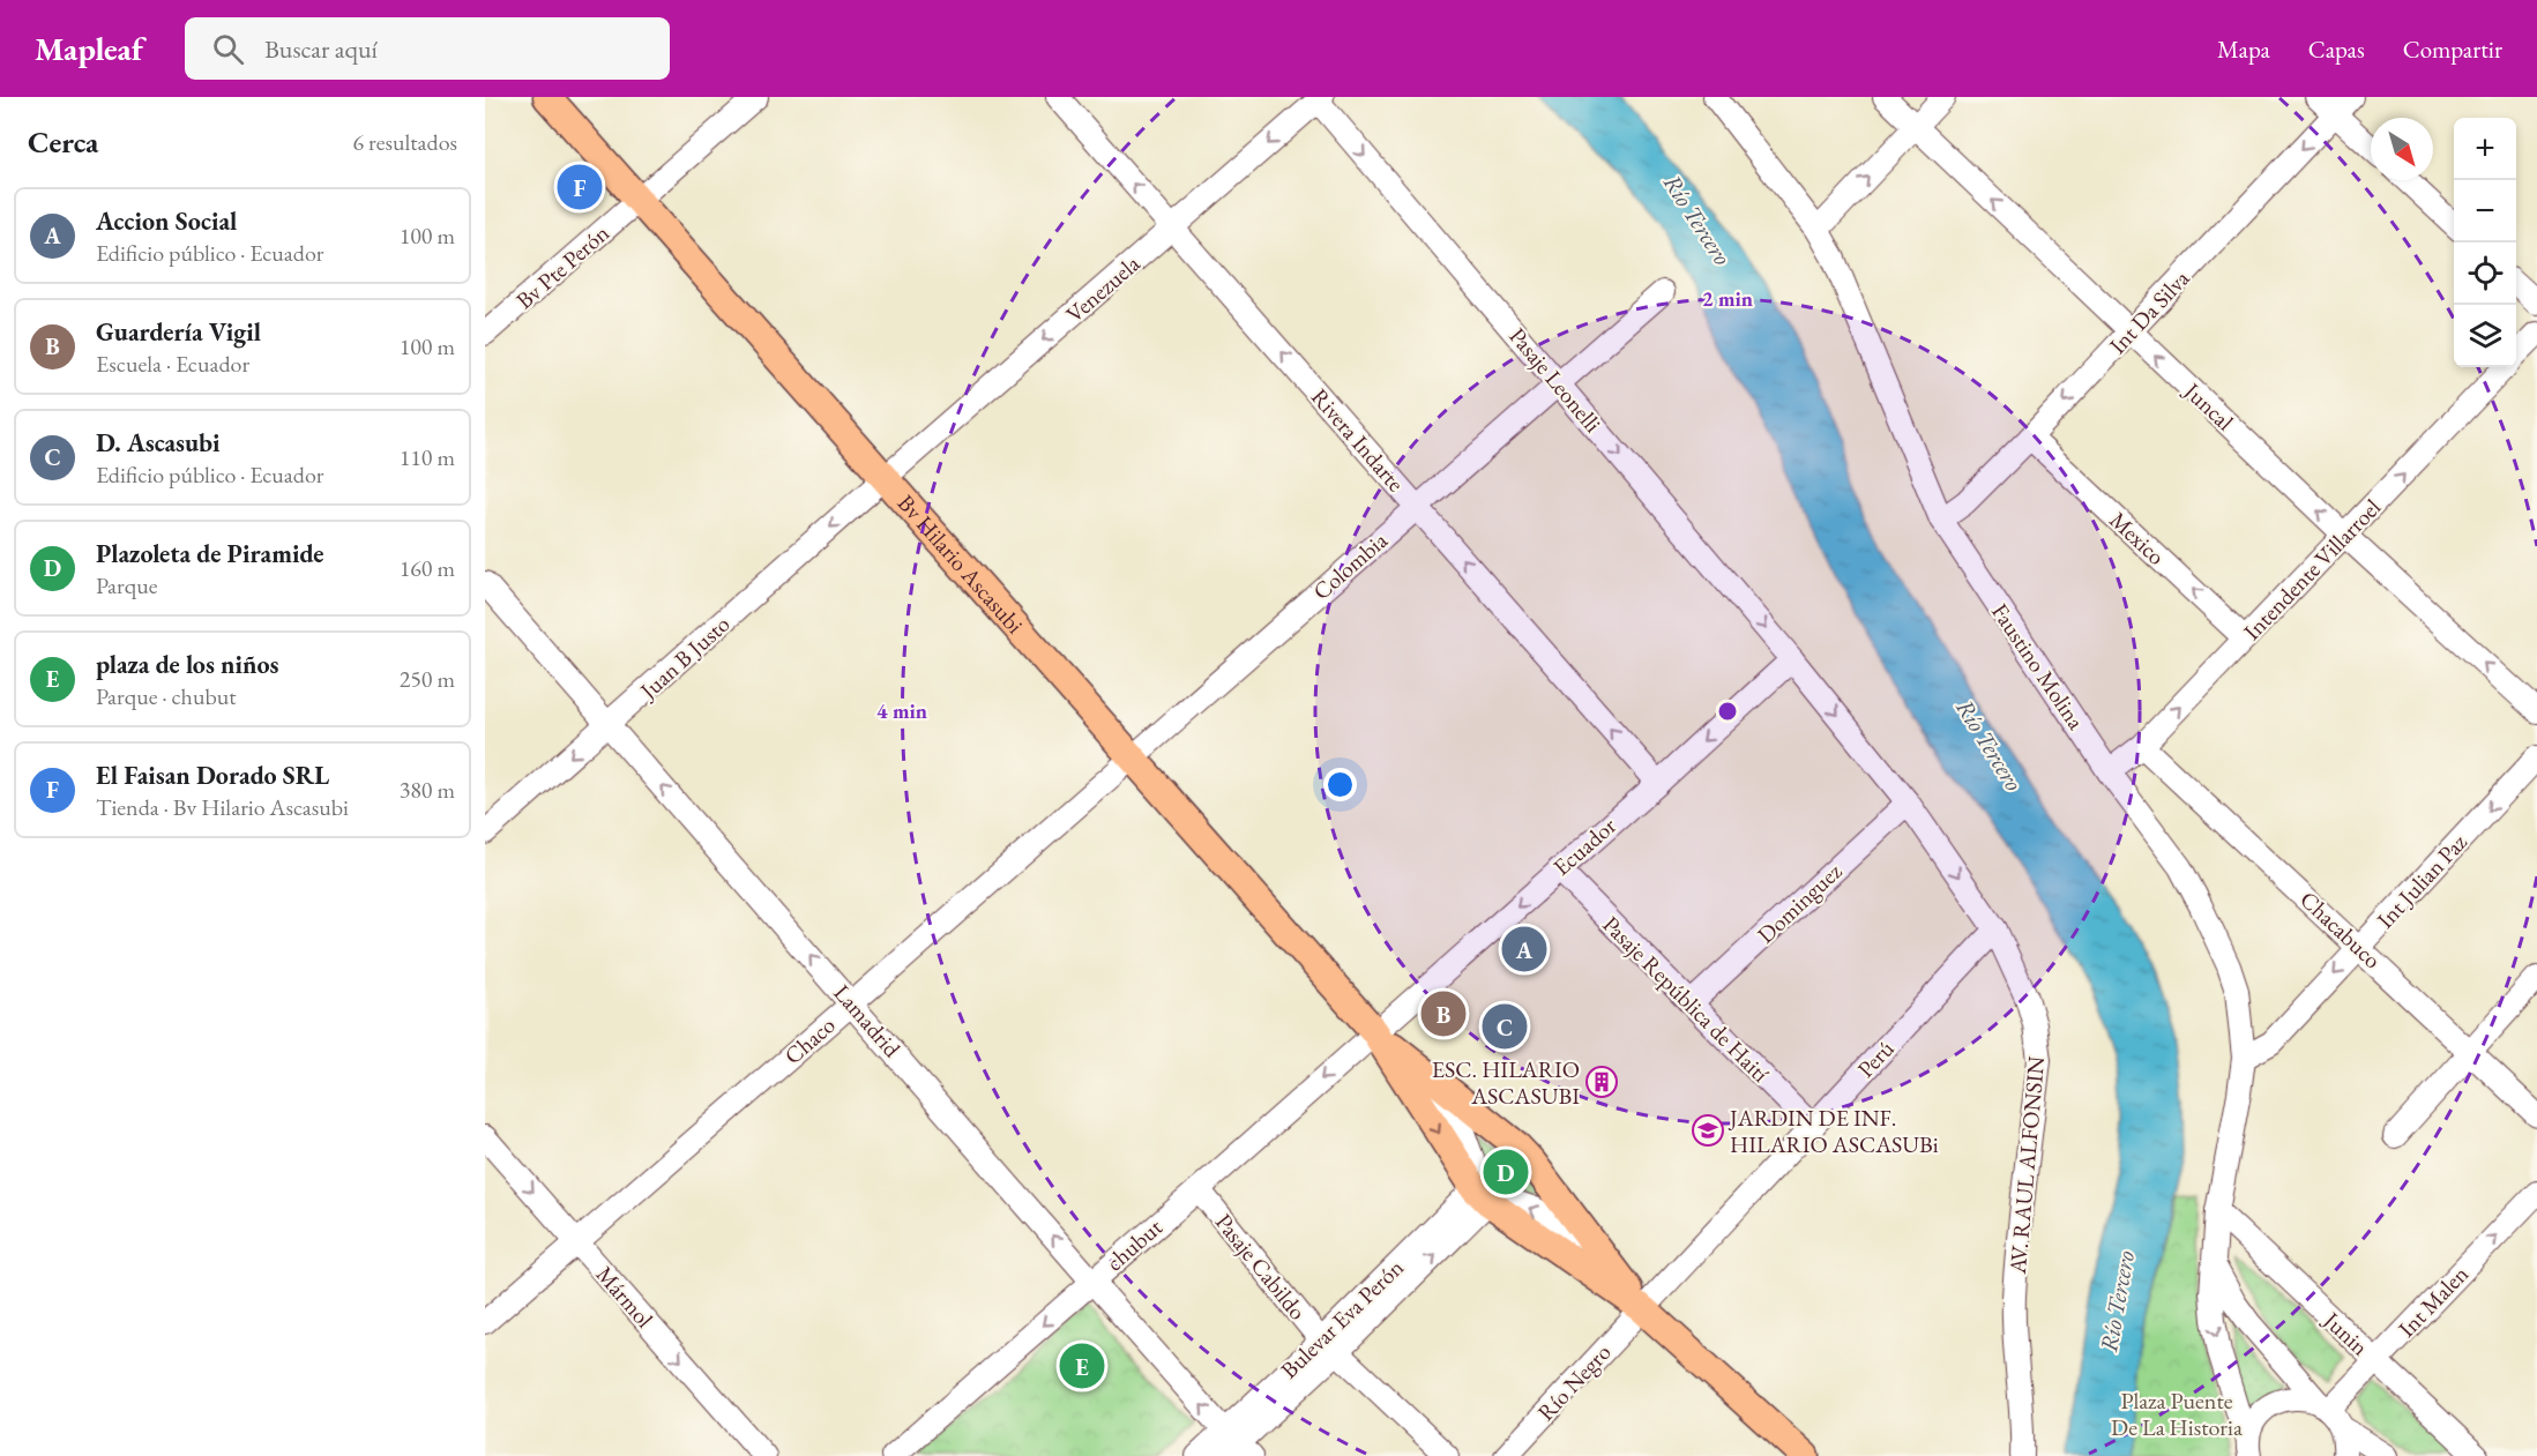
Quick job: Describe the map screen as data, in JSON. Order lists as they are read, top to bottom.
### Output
{
  "streets": {
    "main road": ["Bv Hilario Ascasubi"],
    "street": [
      "Bv Pte Perón",
      "Venezuela",
      "Int Da Silva",
      "Pasaje Leonelli",
      "Juncal",
      "Rivera Indarte",
      "Mexico",
      "Colombia",
      "Intendente Villarroel",
      "Juan B Justo",
      "Faustino Molina",
      "Ecuador",
      "Int Julian Paz",
      "Dominguez",
      "Chacabuco",
      "Pasaje República de Haití",
      "Lamadrid",
      "Chaco",
      "Perú",
      "AV. RAUL ALFONSIN",
      "chubut",
      "Pasaje Cabildo",
      "Mármol",
      "Int Malen",
      "Bulevar Eva Perón",
      "Junin",
      "Río Negro"
    ]
  },
  "crossings": [
    ["Bv Pte Perón", "Bv Hilario Ascasubi"],
    ["Venezuela", "Pasaje Leonelli"],
    ["Venezuela", "Rivera Indarte"],
    ["Venezuela", "Bv Hilario Ascasubi"],
    ["Venezuela", "Juan B Justo"],
    ["Int Da Silva", "Juncal"],
    ["Int Da Silva", "Mexico"],
    ["Int Da Silva", "Faustino Molina"],
    ["Pasaje Leonelli", "Colombia"],
    ["Pasaje Leonelli", "Ecuador"],
    ["Pasaje Leonelli", "AV. RAUL ALFONSIN"],
    ["Juncal", "Intendente Villarroel"],
    ["Rivera Indarte", "Colombia"],
    ["Rivera Indarte", "Ecuador"],
    ["Mexico", "Intendente Villarroel"],
    ["Bv Hilario Ascasubi", "Colombia"],
    ["Bv Hilario Ascasubi", "Juan B Justo"],
    ["Bv Hilario Ascasubi", "Ecuador"],
    ["Bv Hilario Ascasubi", "Chaco"],
    ["Bv Hilario Ascasubi", "chubut"],
    ["Colombia", "Chaco"],
    ["Intendente Villarroel", "Faustino Molina"],
    ["Intendente Villarroel", "Chacabuco"],
    ["Juan B Justo", "Lamadrid"],
    ["Faustino Molina", "Int Julian Paz"],
    ["Faustino Molina", "Int Malen"],
    ["Faustino Molina", "Junin"],
    ["Ecuador", "Pasaje República de Haití"],
    ["Ecuador", "AV. RAUL ALFONSIN"],
    ["Ecuador", "chubut"],
    ["Int Julian Paz", "Chacabuco"],
    ["Dominguez", "Pasaje República de Haití"],
    ["Dominguez", "AV. RAUL ALFONSIN"],
    ["Pasaje República de Haití", "Perú"],
    ["Lamadrid", "Chaco"],
    ["Lamadrid", "chubut"],
    ["Lamadrid", "Bulevar Eva Perón"],
    ["Chaco", "Mármol"],
    ["Perú", "AV. RAUL ALFONSIN"],
    ["Perú", "Río Negro"],
    ["chubut", "Pasaje Cabildo"],
    ["Pasaje Cabildo", "Bulevar Eva Perón"],
    ["Int Malen", "Junin"]
  ],
  "one_way": [
    "Venezuela",
    "Int Da Silva",
    "Pasaje Leonelli",
    "Juncal",
    "Rivera Indarte",
    "Mexico",
    "Intendente Villarroel",
    "Juan B Justo",
    "Ecuador",
    "Lamadrid",
    "AV. RAUL ALFONSIN",
    "chubut",
    "Mármol",
    "Int Malen"
  ],
  "water": ["Río Tercero"],
  "parks": ["Plaza Puente De La Historia"],
  "places": {
    "building": ["ESC. HILARIO ASCASUBI"],
    "school or university": ["JARDIN DE INF. HILARIO ASCASUBi"]
  },
  "north": "bottom right",
  "page": {
    "header": "Mapleaf",
    "search": "Buscar aquí",
    "nav": ["Mapa", "Capas", "Compartir"],
    "heading": ["Cerca", "6 resultados"],
    "map_buttons": ["+", "−"],
    "pins": [
      "F",
      "A",
      "B",
      "C",
      "D",
      "E"
    ],
    "list": [
      {
        "mark": "A",
        "name": "Accion Social",
        "note": "Edificio público · Ecuador",
        "value": "100 m"
      },
      {
        "mark": "B",
        "name": "Guardería Vigil",
        "note": "Escuela · Ecuador",
        "value": "100 m"
      },
      {
        "mark": "C",
        "name": "D. Ascasubi",
        "note": "Edificio público · Ecuador",
        "value": "110 m"
      },
      {
        "mark": "D",
        "name": "Plazoleta de Piramide",
        "note": "Parque",
        "value": "160 m"
      },
      {
        "mark": "E",
        "name": "plaza de los niños",
        "note": "Parque · chubut",
        "value": "250 m"
      },
      {
        "mark": "F",
        "name": "El Faisan Dorado SRL",
        "note": "Tienda · Bv Hilario Ascasubi",
        "value": "380 m"
      }
    ]
  },
  "rings": ["2 min", "4 min"]
}
